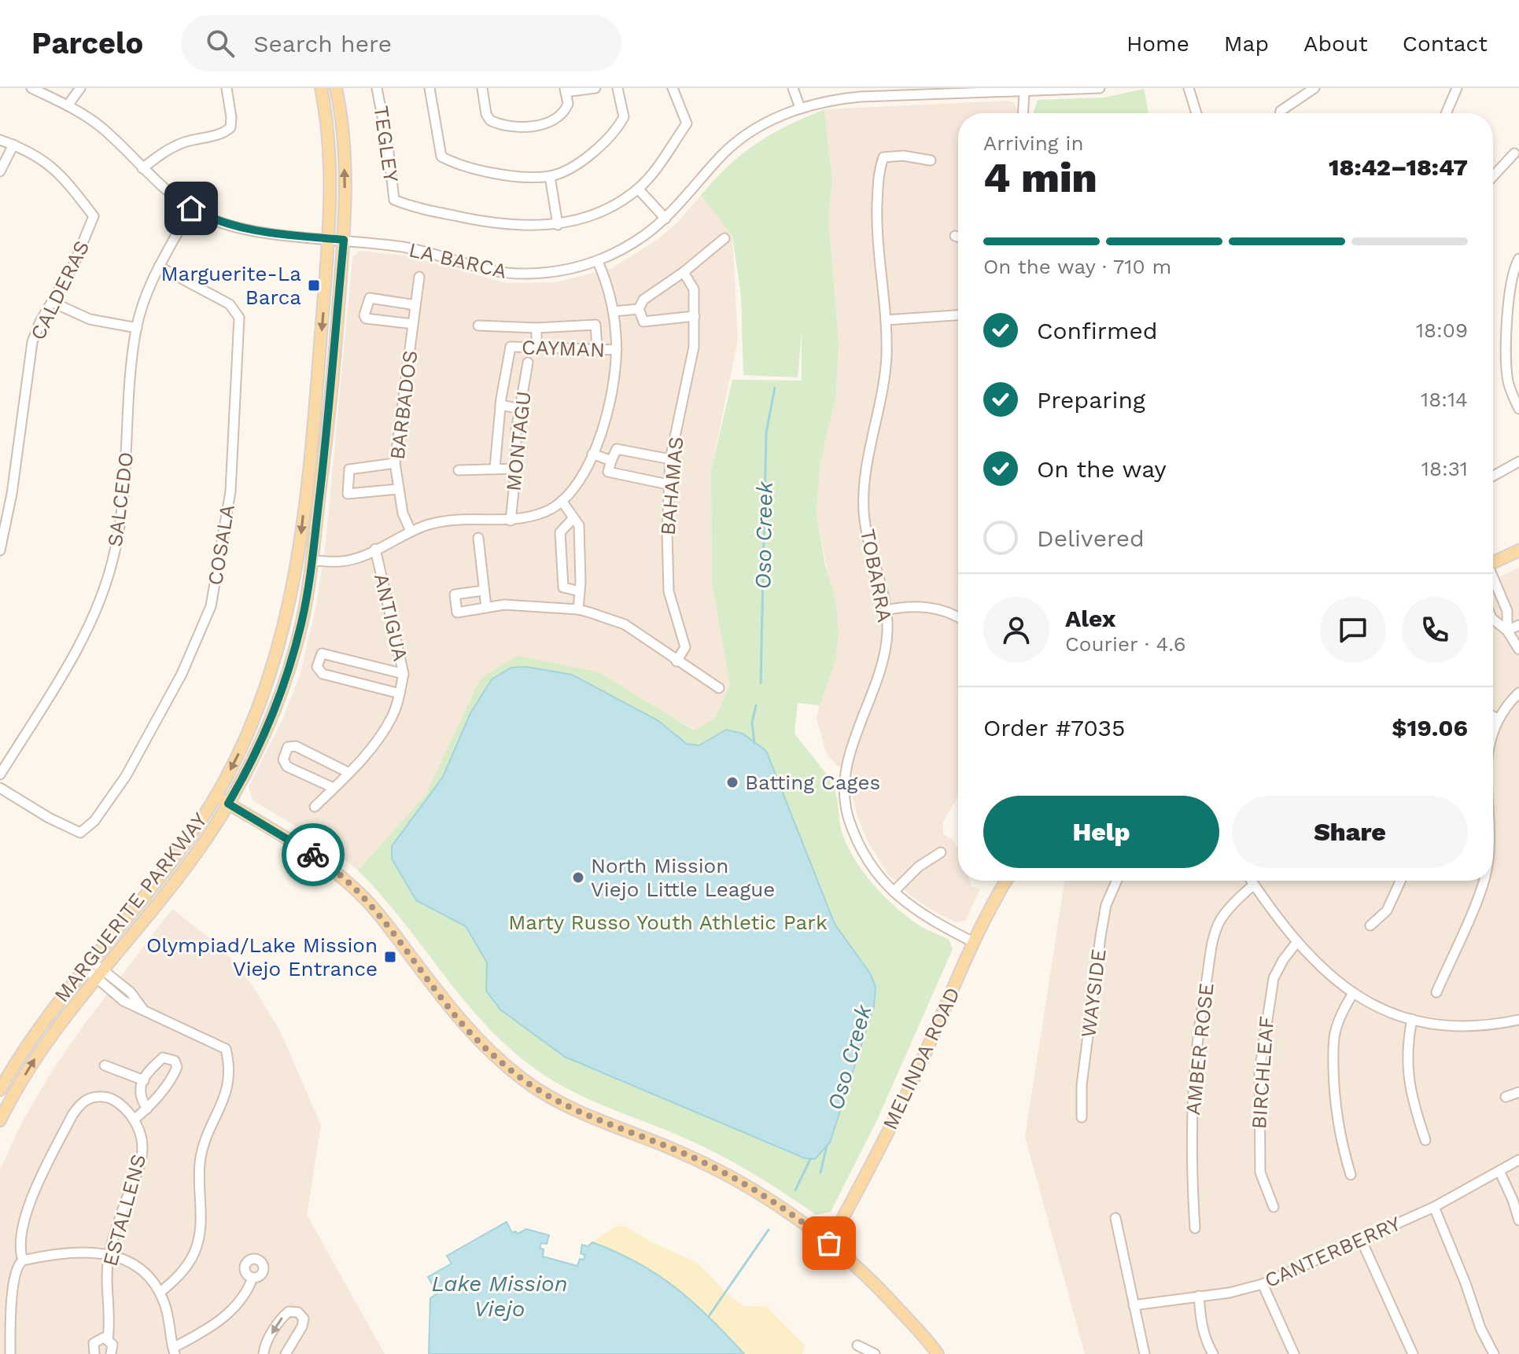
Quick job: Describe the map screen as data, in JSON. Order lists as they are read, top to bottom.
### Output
{
  "streets": {
    "main road": ["MARGUERITE PARKWAY", "MELINDA ROAD"],
    "street": [
      "TEGLEY",
      "LA BARCA",
      "CALDERAS",
      "CAYMAN",
      "BARBADOS",
      "MONTAGU",
      "BAHAMAS",
      "SALCEDO",
      "COSALA",
      "TOBARRA",
      "ANTIGUA",
      "WAYSIDE",
      "AMBER ROSE",
      "BIRCHLEAF",
      "ESTALLENS",
      "CANTERBERRY"
    ]
  },
  "crossings": [
    ["LA BARCA", "SALCEDO"],
    ["LA BARCA", "MARGUERITE PARKWAY"],
    ["SALCEDO", "COSALA"],
    ["TOBARRA", "MELINDA ROAD"]
  ],
  "water": ["Oso Creek", "Lake Mission Viejo"],
  "parks": ["Marty Russo Youth Athletic Park"],
  "places": {
    "transit": ["Marguerite-La Barca", "Olympiad/Lake Mission Viejo Entrance"],
    "other": ["Batting Cages", "North Mission Viejo Little League"]
  },
  "page": {
    "header": "Parcelo",
    "search": "Search here",
    "nav": [
      "Home",
      "Map",
      "About",
      "Contact"
    ],
    "heading": ["4 min", "Arriving in", "18:42–18:47"],
    "panel": [
      "Alex",
      "Courier · 4.6",
      "Order #7035",
      "$19.06"
    ],
    "bar": "On the way · 710 m",
    "list": [
      ["Confirmed", "18:09"],
      ["Preparing", "18:14"],
      ["On the way", "18:31"],
      "Delivered"
    ],
    "buttons": ["Help", "Share"]
  }
}
